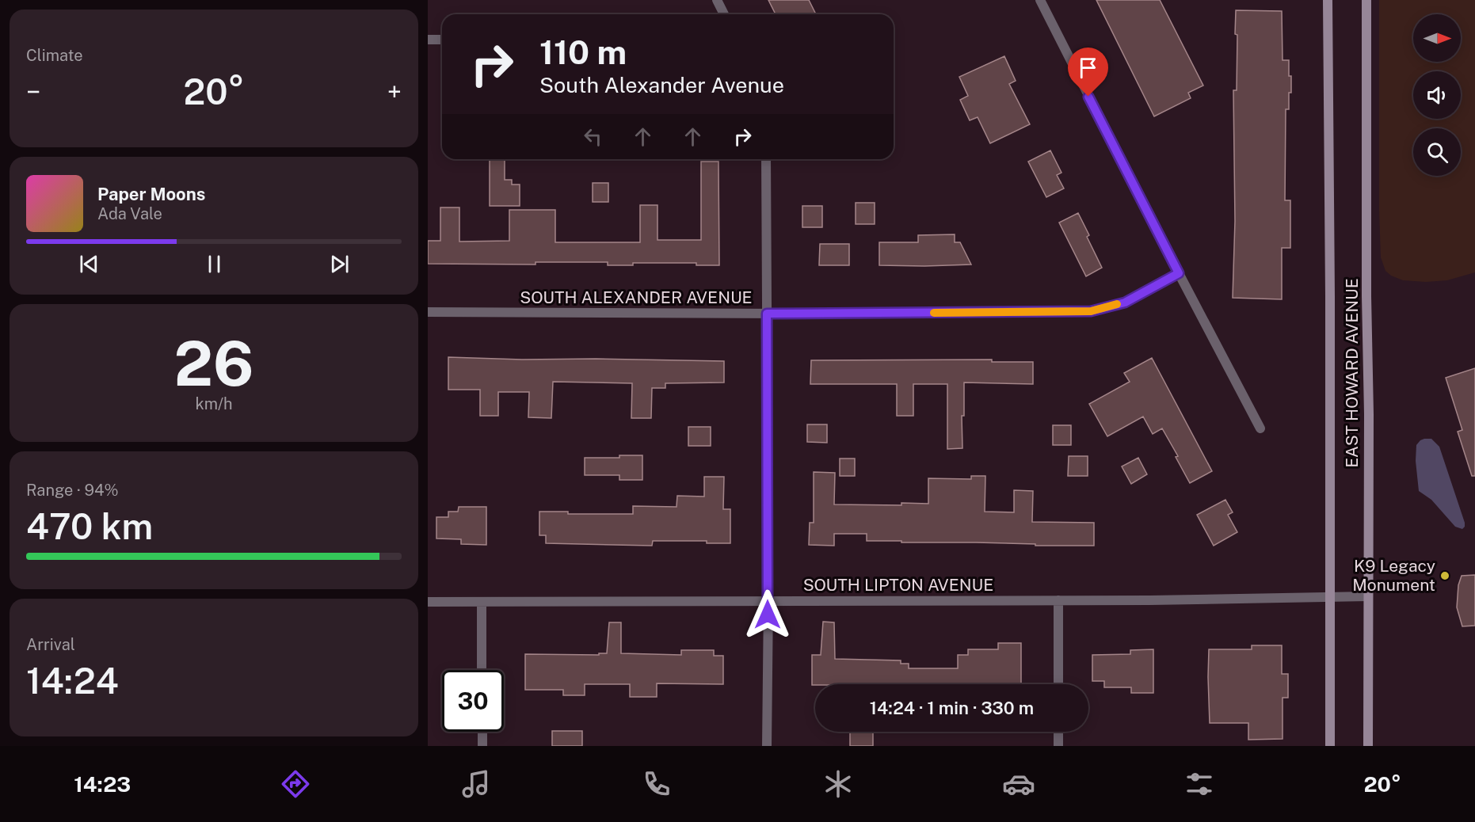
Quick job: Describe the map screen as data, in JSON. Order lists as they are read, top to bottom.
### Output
{
  "streets": {
    "main road": ["EAST HOWARD AVENUE"],
    "street": ["SOUTH ALEXANDER AVENUE", "SOUTH LIPTON AVENUE"]
  },
  "crossings": [
    ["EAST HOWARD AVENUE", "SOUTH LIPTON AVENUE"]
  ],
  "places": ["K9 Legacy Monument"],
  "north": "right",
  "page": {
    "tile": [
      "Climate",
      ["26", "km/h"],
      ["Range · 94%", "470 km"],
      ["Arrival", "14:24"]
    ],
    "turn": ["110 m", "South Alexander Avenue"],
    "heat": ["−", "20°", "+"],
    "song": ["Paper Moons", "Ada Vale"],
    "limit": "30",
    "trip": "14:24 · 1 min · 330 m",
    "tabs": ["14:23", "20°"]
  }
}
